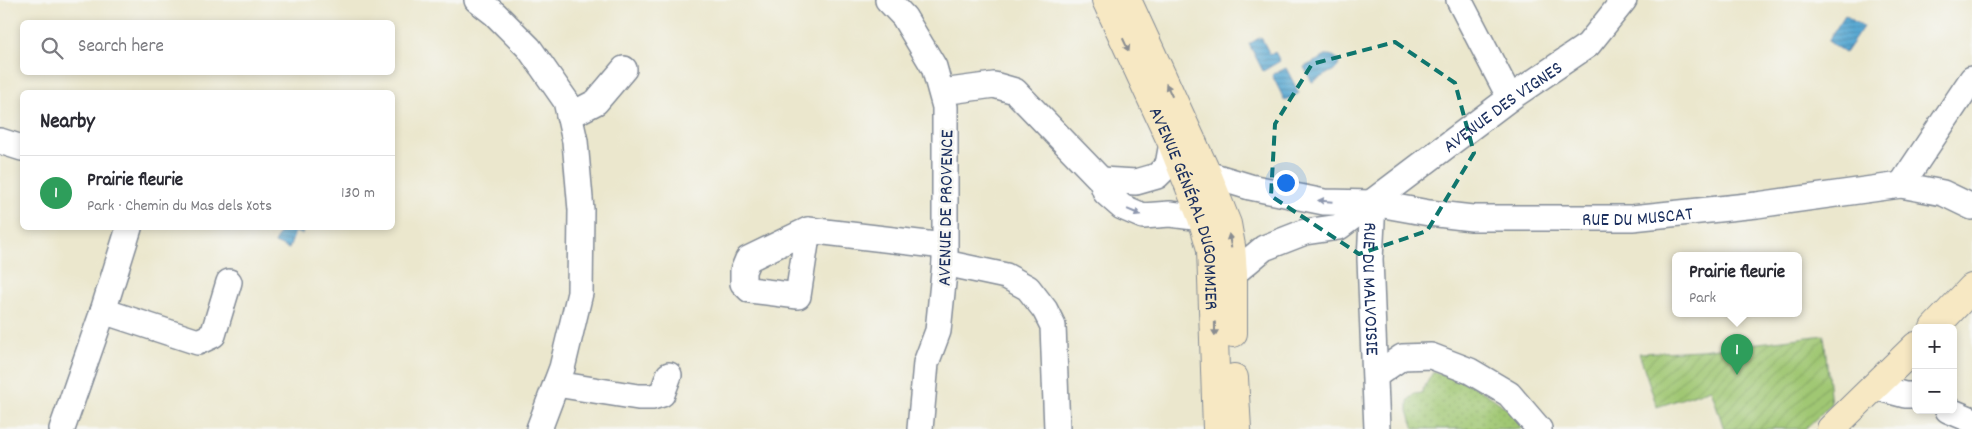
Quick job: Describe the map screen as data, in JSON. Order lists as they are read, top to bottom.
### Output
{
  "streets": {
    "main road": ["AVENUE GÉNÉRAL DUGOMMIER"],
    "street": [
      "AVENUE DES VIGNES",
      "AVENUE DE PROVENCE",
      "RUE DU MUSCAT",
      "RUE DU MALVOISIE"
    ]
  },
  "crossings": [
    ["AVENUE DES VIGNES", "AVENUE GÉNÉRAL DUGOMMIER"],
    ["AVENUE DES VIGNES", "RUE DU MUSCAT"],
    ["AVENUE DES VIGNES", "RUE DU MALVOISIE"],
    ["RUE DU MUSCAT", "RUE DU MALVOISIE"]
  ],
  "page": {
    "search": "Search here",
    "heading": "Nearby",
    "list": [
      {
        "mark": "1",
        "name": "Prairie fleurie",
        "note": "Park · Chemin du Mas dels Xots",
        "value": "130 m"
      }
    ],
    "popup": ["Prairie fleurie", "Park"],
    "map_buttons": ["+", "−"],
    "pins": "1"
  }
}
